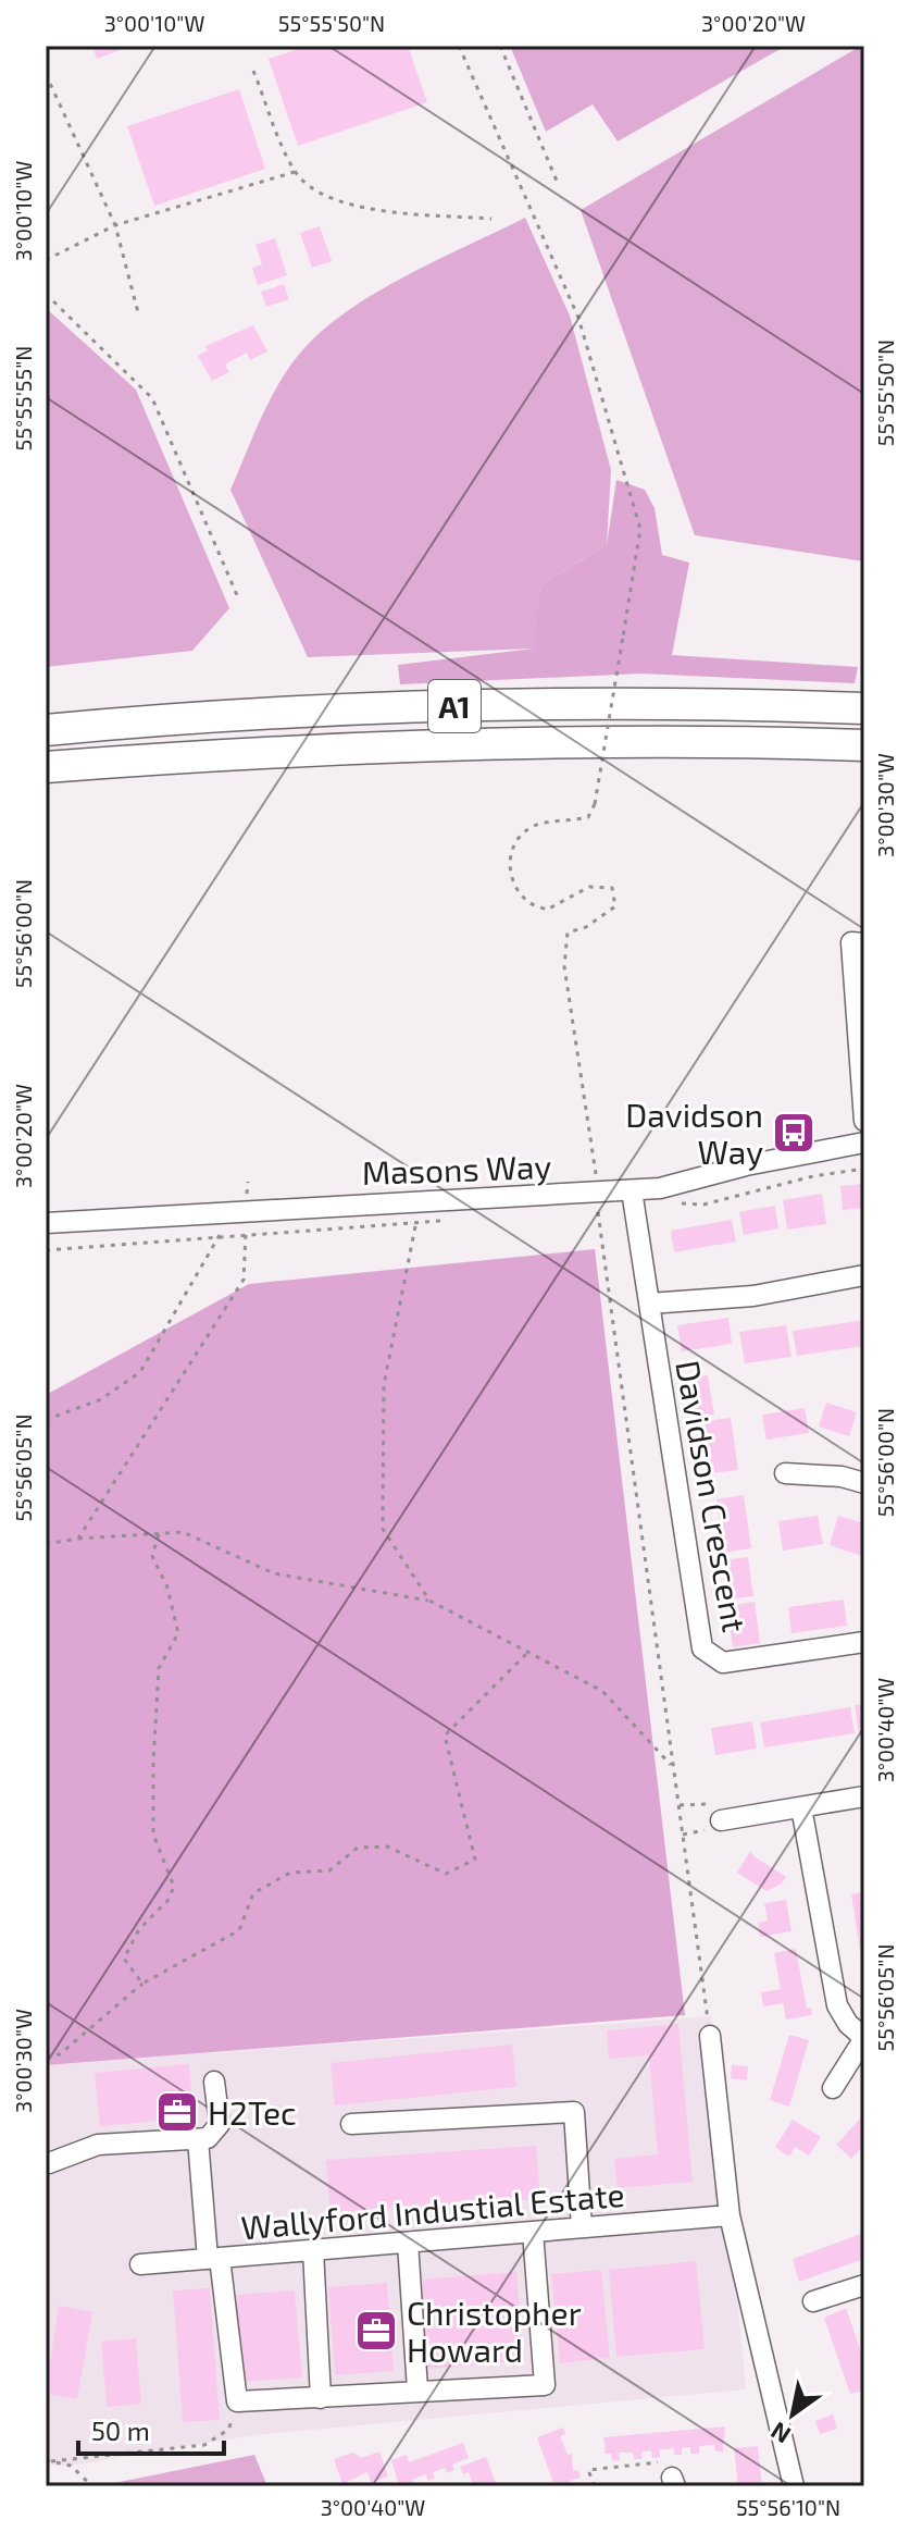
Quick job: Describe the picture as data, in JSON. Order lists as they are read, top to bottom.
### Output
{
  "streets": {
    "highway": ["A1"],
    "street": ["Masons Way", "Davidson Crescent", "Wallyford Industial Estate"]
  },
  "crossings": [
    ["Masons Way", "Davidson Crescent"]
  ],
  "places": {
    "bus stop": ["Davidson Way"],
    "office": ["H2Tec", "Christopher Howard"]
  },
  "scale_bar": "50 m",
  "north": "bottom left",
  "coordinates": [
    "3°00'10\"W",
    "55°55'50\"N",
    "3°00'20\"W",
    "55°55'55\"N",
    "3°00'30\"W",
    "55°56'00\"N",
    "55°56'05\"N",
    "3°00'40\"W",
    "55°56'10\"N"
  ]
}
